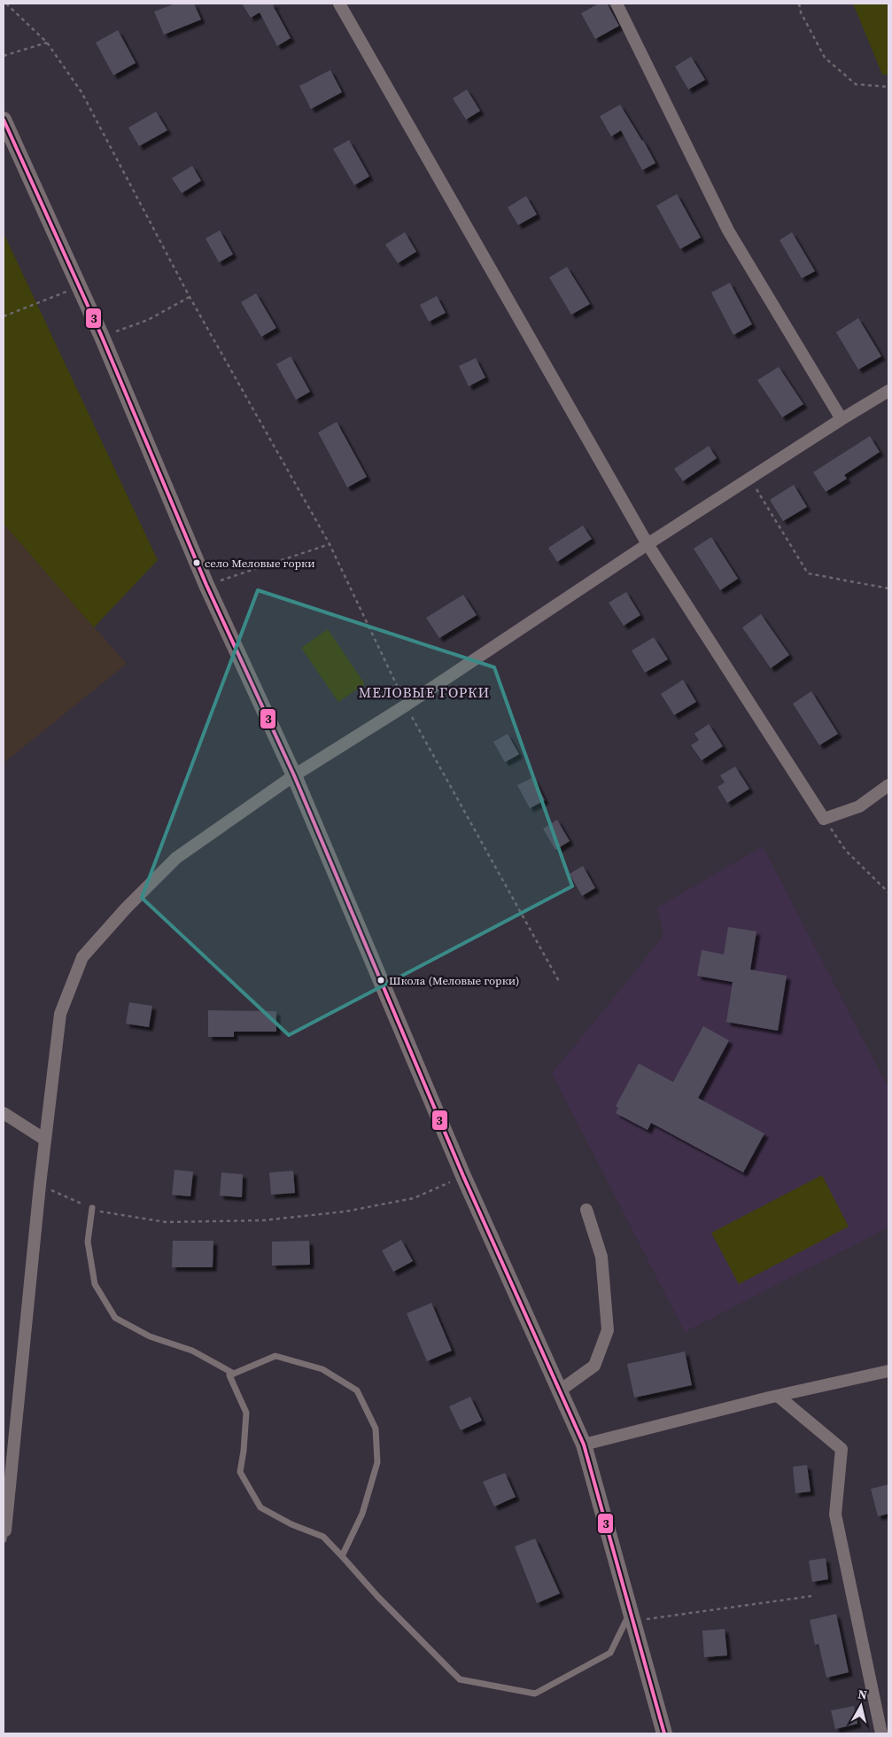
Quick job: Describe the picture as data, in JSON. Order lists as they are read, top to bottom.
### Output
{
  "districts": ["МЕЛОВЫЕ ГОРКИ"],
  "places": ["село Меловые горки", "Школа (Меловые горки)"],
  "lines": ["transit line 3"],
  "north": "top"
}
